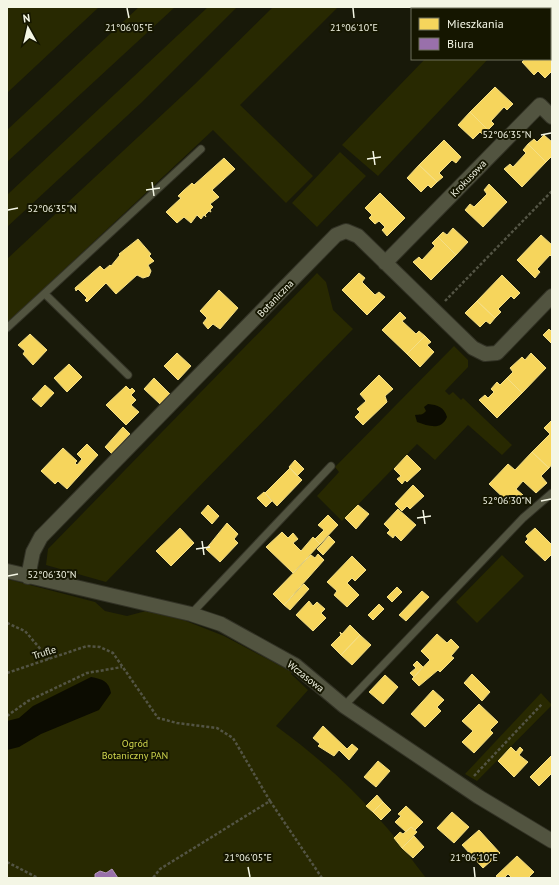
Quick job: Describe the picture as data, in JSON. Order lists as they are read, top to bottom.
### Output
{
  "streets": {
    "street": ["Krokusowa", "Botaniczna", "Wczasowa"],
    "path": ["Trufle"]
  },
  "crossings": [
    ["Krokusowa", "Botaniczna"],
    ["Botaniczna", "Wczasowa"]
  ],
  "parks": ["Ogród Botaniczny PAN"],
  "legend": ["Mieszkania", "Biura"],
  "north": "top",
  "coordinates": [
    "21°06'05\"E",
    "21°06'10\"E",
    "52°06'35\"N",
    "52°06'30\"N"
  ]
}
